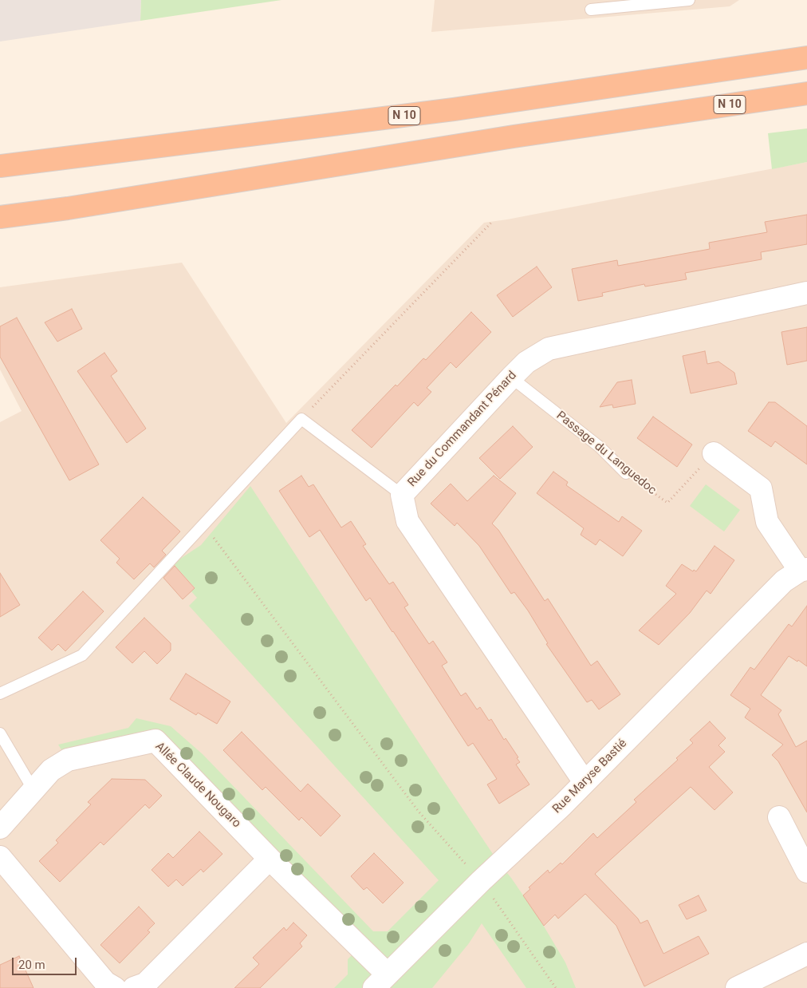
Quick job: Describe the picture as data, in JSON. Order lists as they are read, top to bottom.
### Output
{
  "streets": {
    "highway": ["N 10"],
    "street": ["Rue du Commandant Pénard", "Rue Maryse Bastié", "Allée Claude Nougaro"],
    "lane": ["Passage du Languedoc"]
  },
  "crossings": [
    ["Rue du Commandant Pénard", "Passage du Languedoc"],
    ["Rue du Commandant Pénard", "Rue Maryse Bastié"],
    ["Rue Maryse Bastié", "Allée Claude Nougaro"]
  ],
  "scale_bar": "20 m"
}
